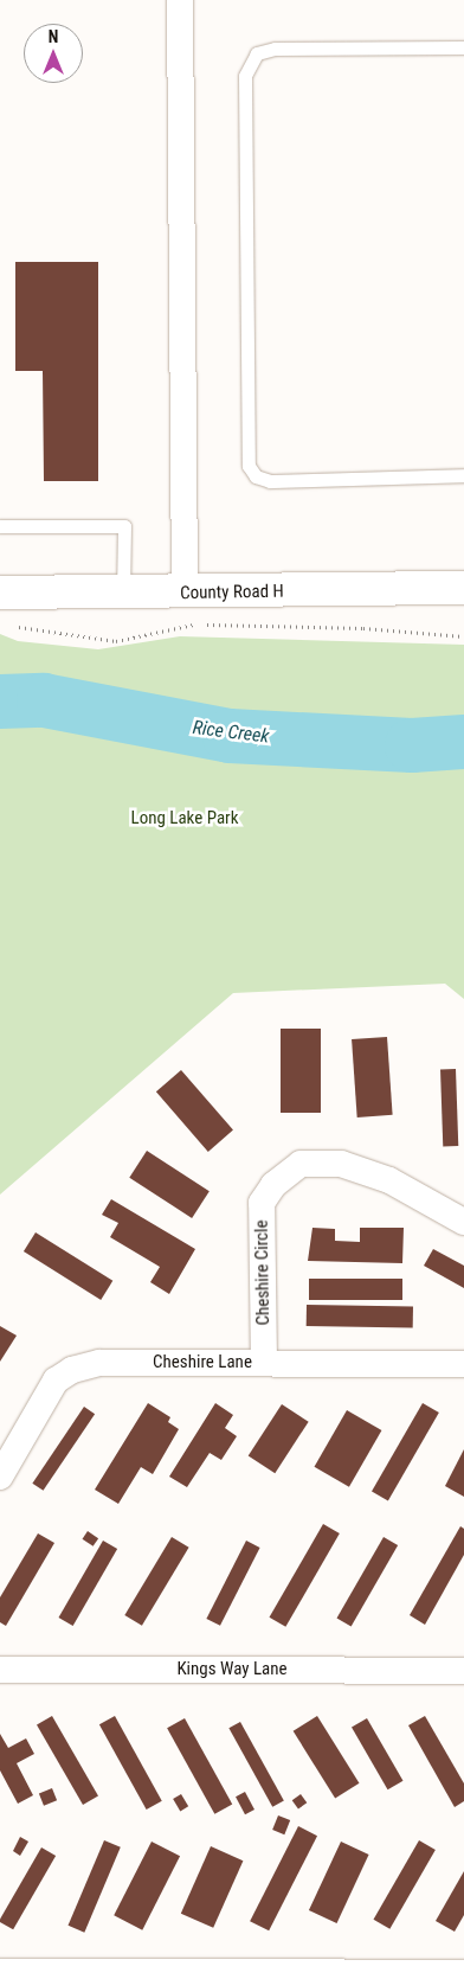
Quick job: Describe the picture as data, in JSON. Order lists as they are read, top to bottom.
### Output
{
  "streets": {
    "street": [
      "County Road H",
      "Cheshire Circle",
      "Cheshire Lane",
      "Kings Way Lane"
    ]
  },
  "crossings": [
    ["Cheshire Circle", "Cheshire Lane"]
  ],
  "water": ["Rice Creek"],
  "parks": ["Long Lake Park"],
  "north": "top"
}
